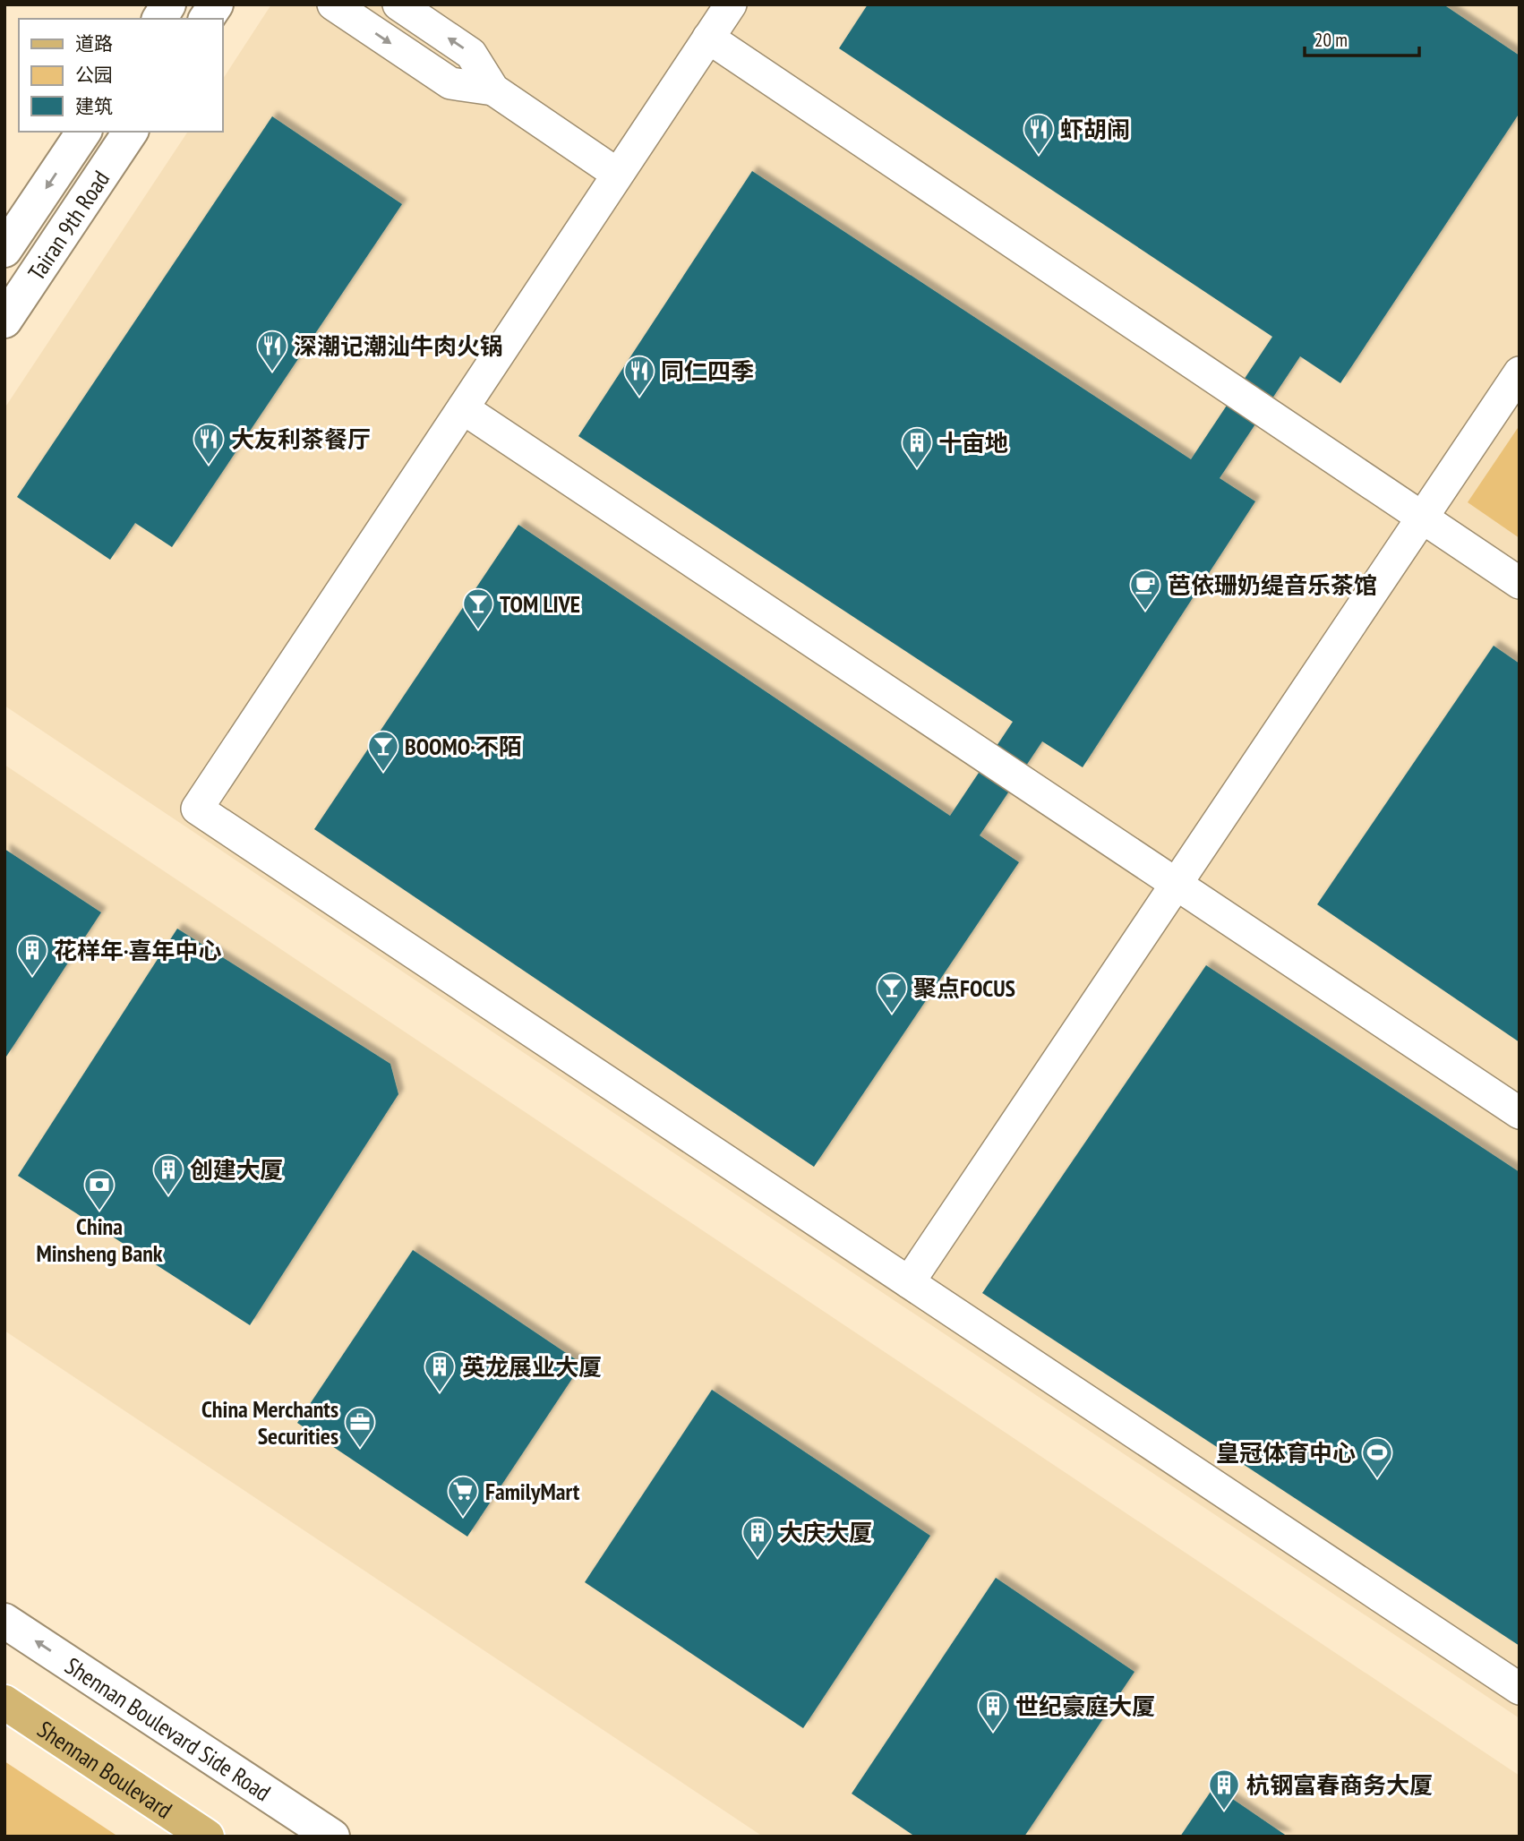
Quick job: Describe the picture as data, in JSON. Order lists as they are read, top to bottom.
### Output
{
  "streets": {
    "main road": ["Shennan Boulevard"],
    "street": ["Tairan 9th Road", "Shennan Boulevard Side Road"]
  },
  "one_way": ["Shennan Boulevard Side Road"],
  "places": {
    "restaurant": [
      "虾胡闹",
      "深潮记潮汕牛肉火锅",
      "同仁四季",
      "大友利茶餐厅"
    ],
    "building": [
      "十亩地",
      "花样年·喜年中心",
      "创建大厦",
      "英龙展业大厦",
      "大庆大厦",
      "世纪豪庭大厦",
      "杭钢富春商务大厦"
    ],
    "cafe": ["芭依珊奶缇音乐茶馆"],
    "bar": ["TOM LIVE", "BOOMO·不陌", "聚点FOCUS"],
    "bank": ["China Minsheng Bank"],
    "office": ["China Merchants Securities"],
    "sports": ["皇冠体育中心"],
    "supermarket": ["FamilyMart"]
  },
  "legend": ["道路", "公园", "建筑"],
  "scale_bar": "20 m"
}
